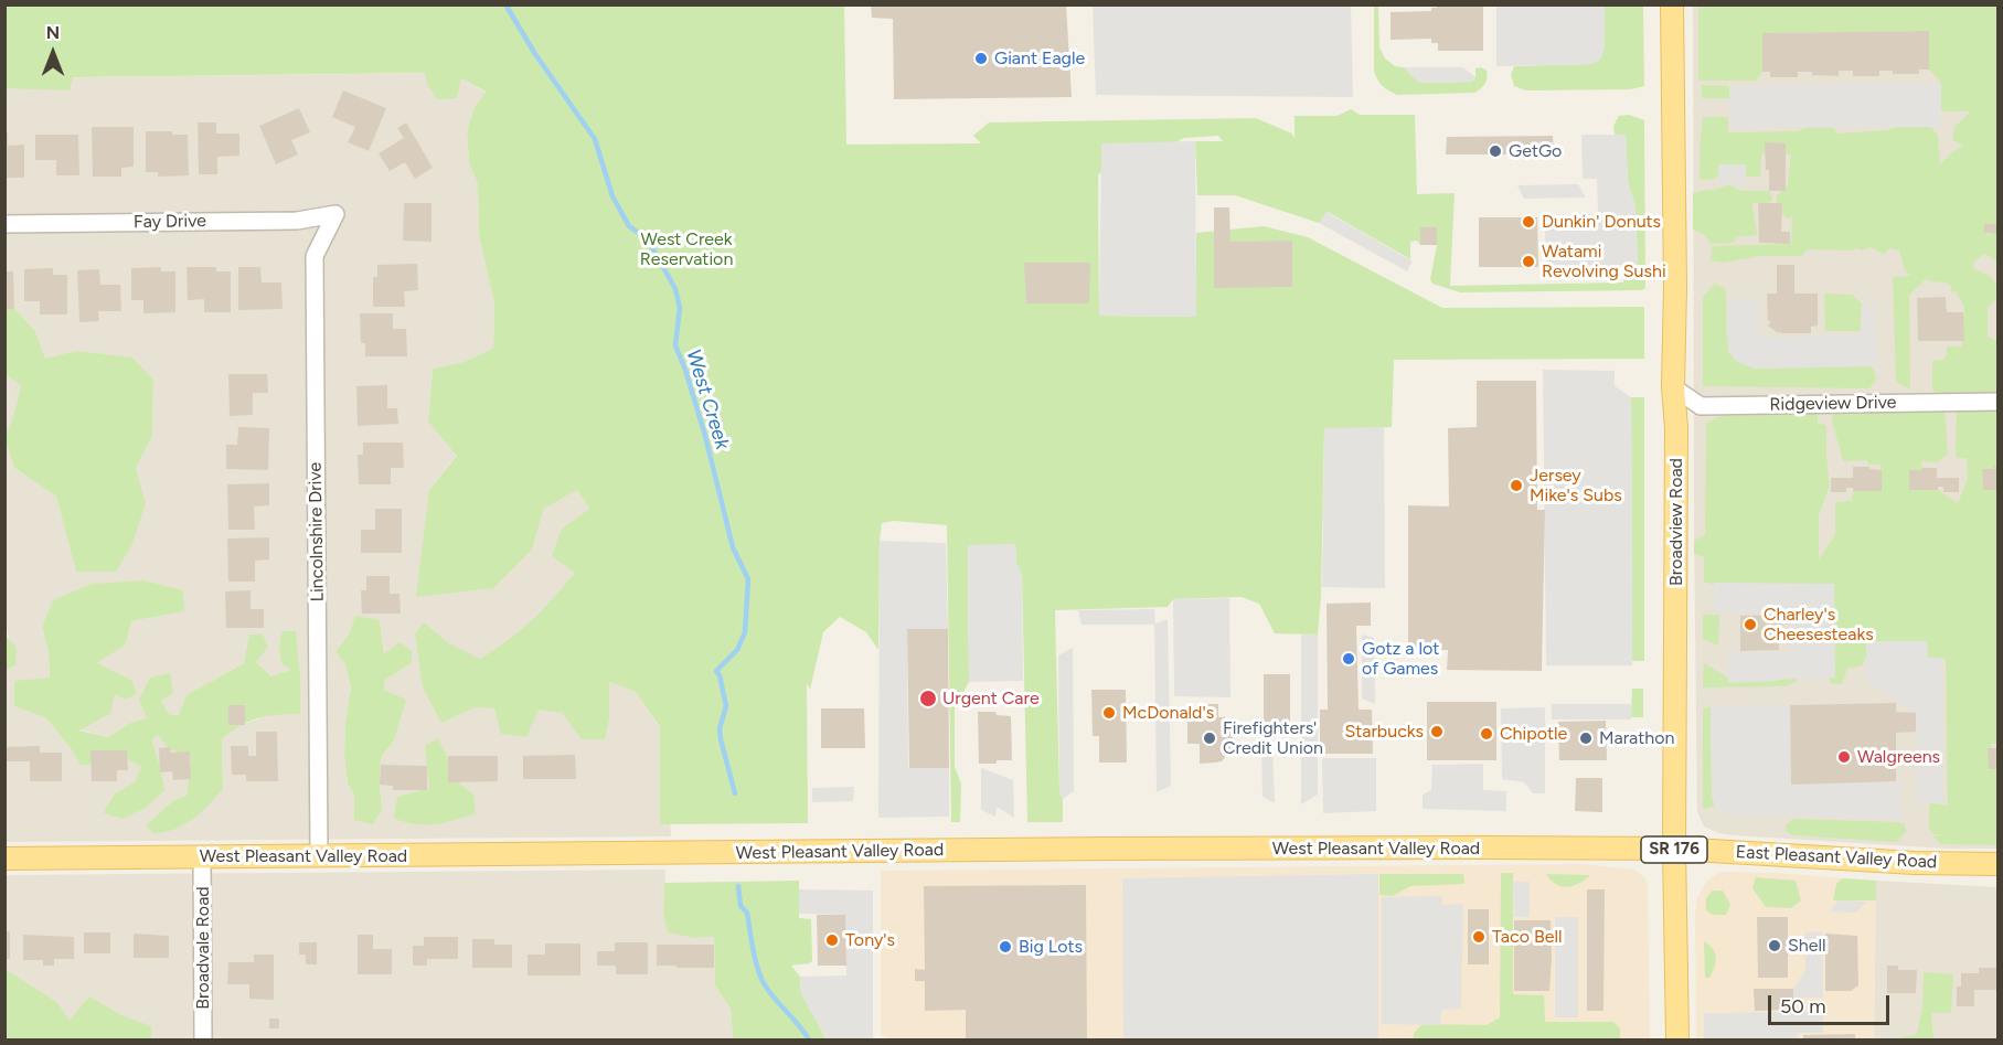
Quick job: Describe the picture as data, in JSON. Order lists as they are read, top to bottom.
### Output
{
  "streets": {
    "main road": [
      "Broadview Road",
      "West Pleasant Valley Road",
      "SR 176",
      "East Pleasant Valley Road"
    ],
    "street": [
      "Fay Drive",
      "Ridgeview Drive",
      "Lincolnshire Drive",
      "Broadvale Road"
    ]
  },
  "crossings": [
    ["Fay Drive", "Lincolnshire Drive"],
    ["Ridgeview Drive", "Broadview Road"],
    ["Broadview Road", "West Pleasant Valley Road"],
    ["Broadview Road", "East Pleasant Valley Road"],
    ["Lincolnshire Drive", "West Pleasant Valley Road"],
    ["West Pleasant Valley Road", "East Pleasant Valley Road"],
    ["West Pleasant Valley Road", "Broadvale Road"]
  ],
  "water": ["West Creek"],
  "parks": ["West Creek Reservation"],
  "places": [
    "Giant Eagle",
    "GetGo",
    "Dunkin' Donuts",
    "Watami Revolving Sushi",
    "Jersey Mike's Subs",
    "Charley's Cheesesteaks",
    "Gotz a lot of Games",
    "Urgent Care",
    "McDonald's",
    "Starbucks",
    "Chipotle",
    "Firefighters' Credit Union",
    "Marathon",
    "Walgreens",
    "Taco Bell",
    "Tony's",
    "Shell",
    "Big Lots"
  ],
  "scale_bar": "50 m",
  "north": "top"
}
